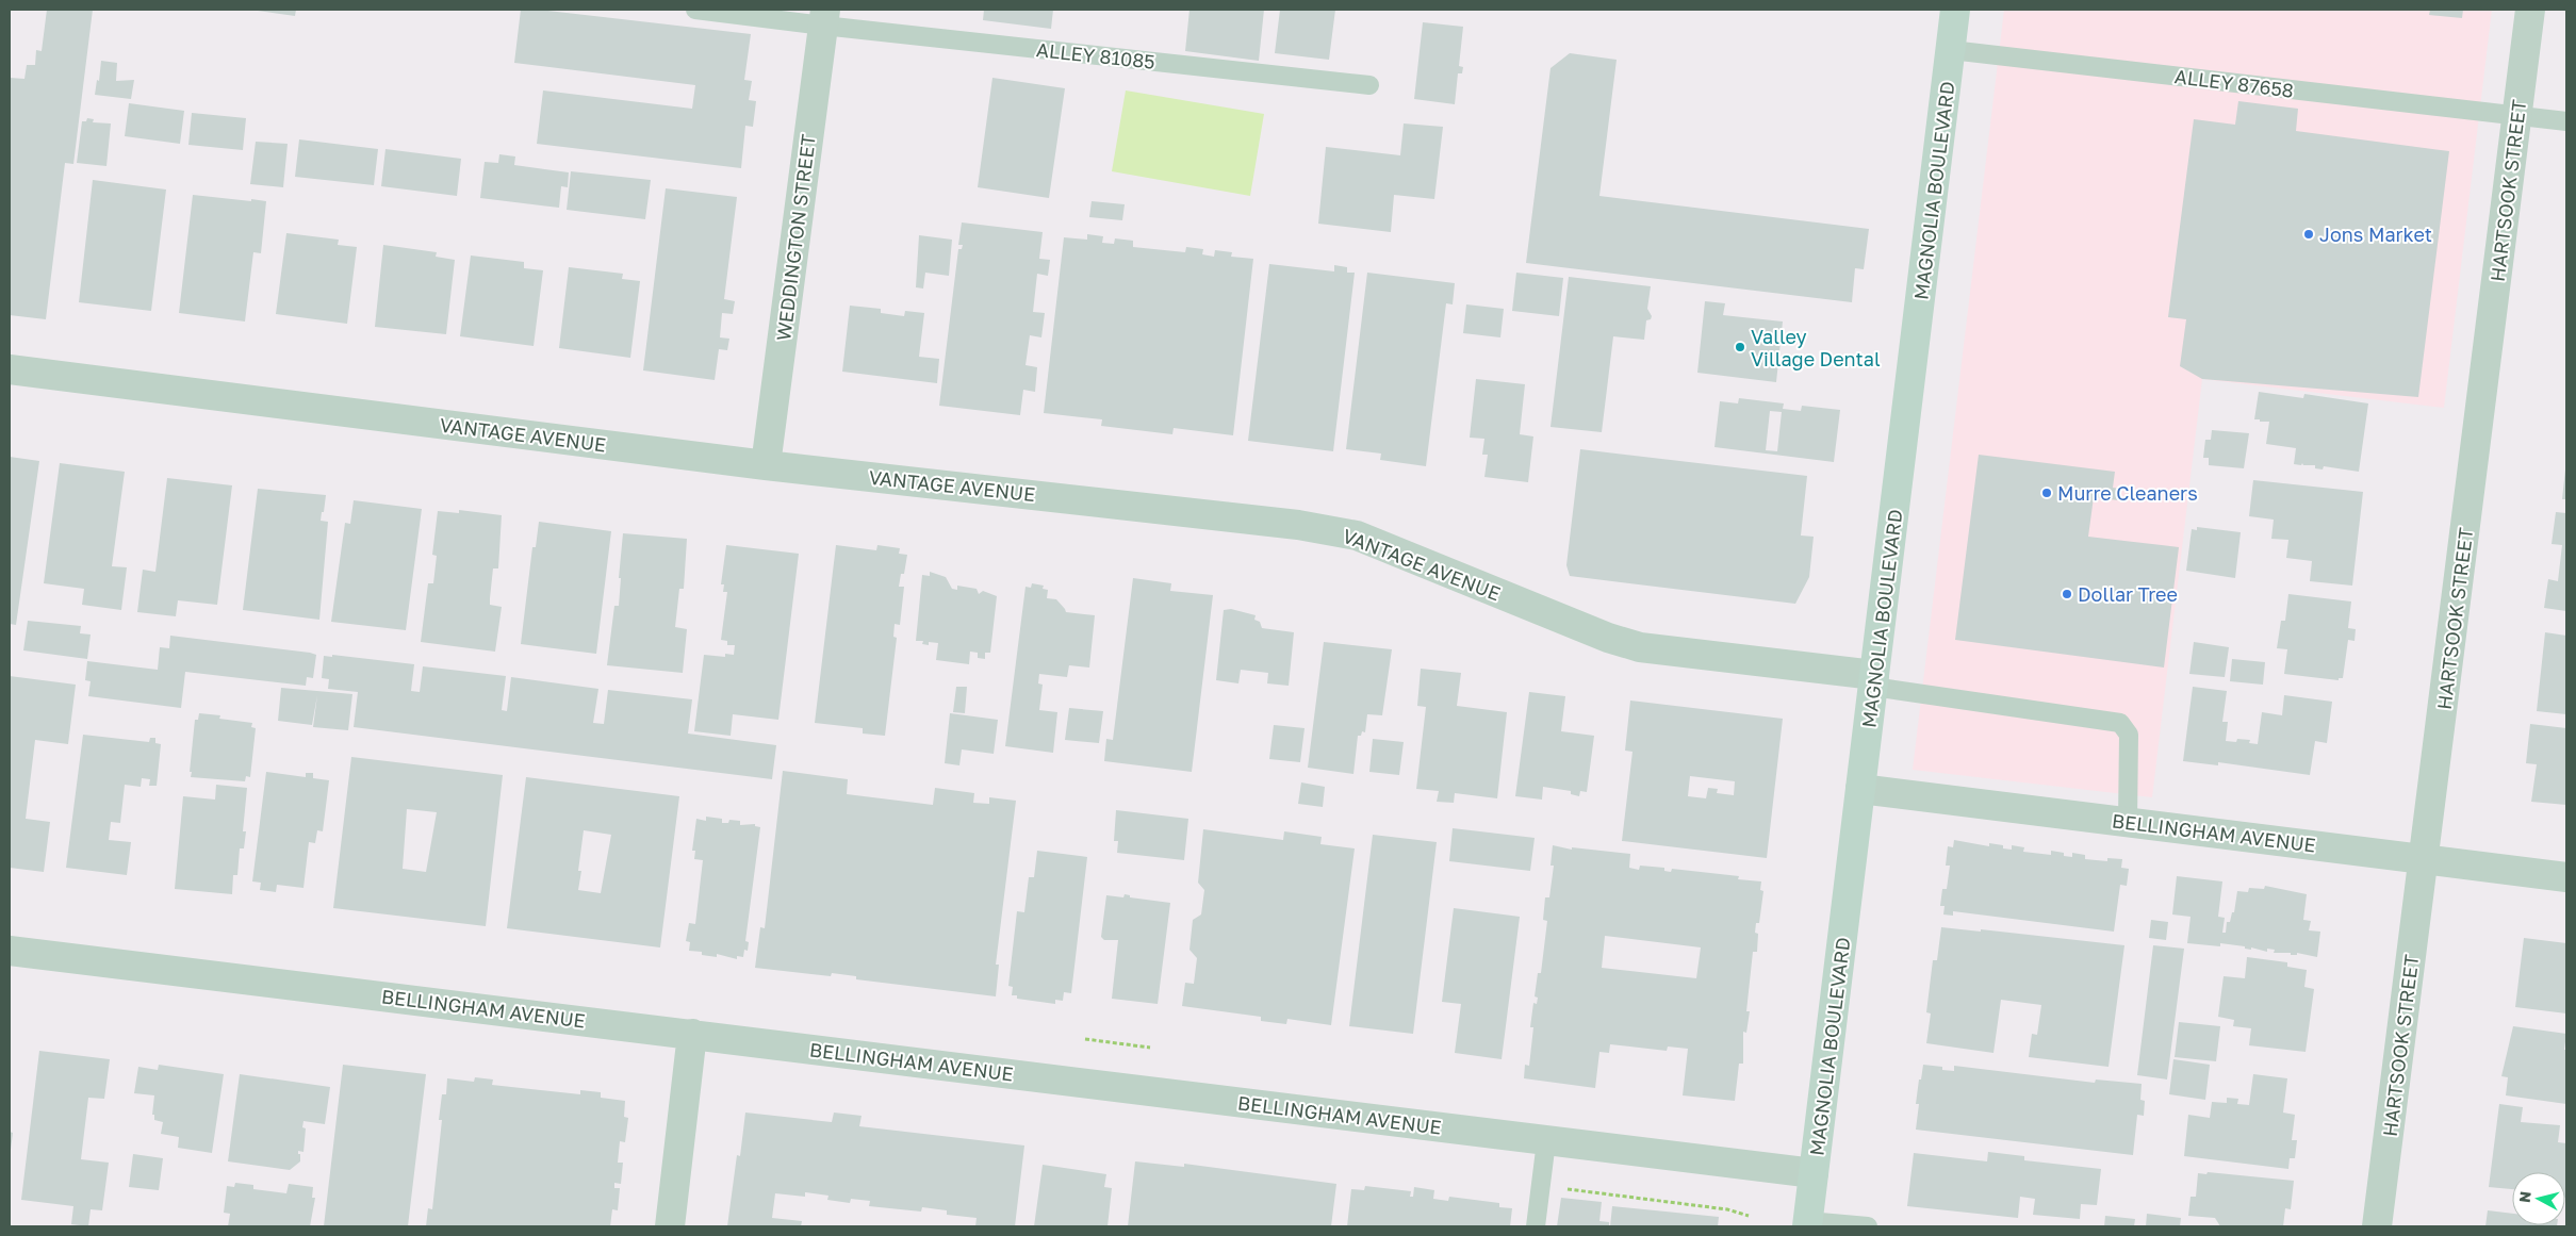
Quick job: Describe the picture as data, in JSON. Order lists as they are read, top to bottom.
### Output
{
  "streets": {
    "main road": ["MAGNOLIA BOULEVARD"],
    "street": [
      "HARTSOOK STREET",
      "WEDDINGTON STREET",
      "VANTAGE AVENUE",
      "BELLINGHAM AVENUE"
    ],
    "lane": ["ALLEY 81085", "ALLEY 87658"]
  },
  "crossings": [
    ["ALLEY 81085", "WEDDINGTON STREET"],
    ["ALLEY 87658", "MAGNOLIA BOULEVARD"],
    ["ALLEY 87658", "HARTSOOK STREET"],
    ["MAGNOLIA BOULEVARD", "VANTAGE AVENUE"],
    ["MAGNOLIA BOULEVARD", "BELLINGHAM AVENUE"],
    ["HARTSOOK STREET", "BELLINGHAM AVENUE"],
    ["WEDDINGTON STREET", "VANTAGE AVENUE"]
  ],
  "places": [
    "Jons Market",
    "Valley Village Dental",
    "Murre Cleaners",
    "Dollar Tree"
  ],
  "north": "left"
}
